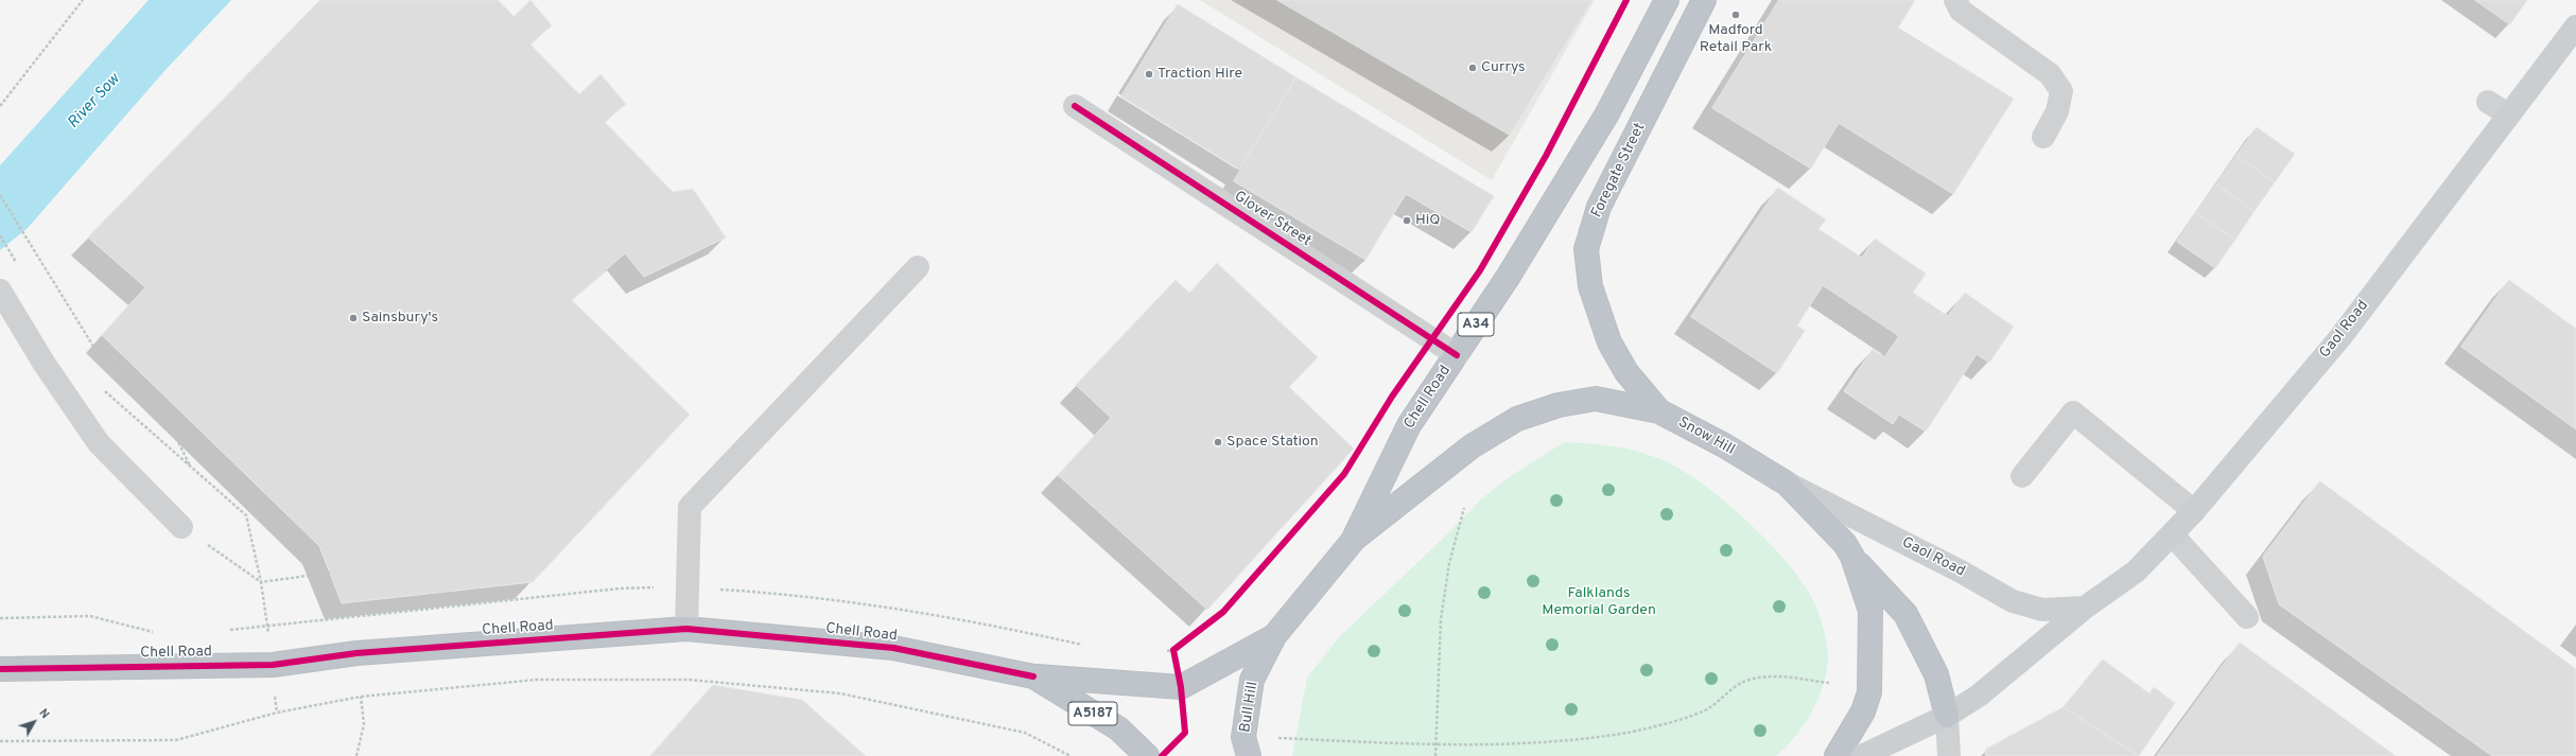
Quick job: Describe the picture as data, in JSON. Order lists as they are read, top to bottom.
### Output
{
  "streets": {
    "highway": [
      "Foregate Street",
      "A34",
      "Chell Road",
      "Snow Hill",
      "Bull Hill",
      "A5187"
    ],
    "main road": ["Gaol Road"],
    "street": ["Glover Street"]
  },
  "crossings": [
    ["Foregate Street", "Snow Hill"],
    ["Glover Street", "Chell Road"],
    ["Gaol Road", "Snow Hill"],
    ["Chell Road", "Snow Hill"],
    ["Chell Road", "Bull Hill"],
    ["Chell Road", "A5187"]
  ],
  "water": ["River Sow"],
  "parks": ["Falklands Memorial Garden"],
  "places": [
    "Madford Retail Park",
    "Currys",
    "Traction Hire",
    "HiQ",
    "Sainsbury's",
    "Space Station"
  ],
  "north": "top right"
}
